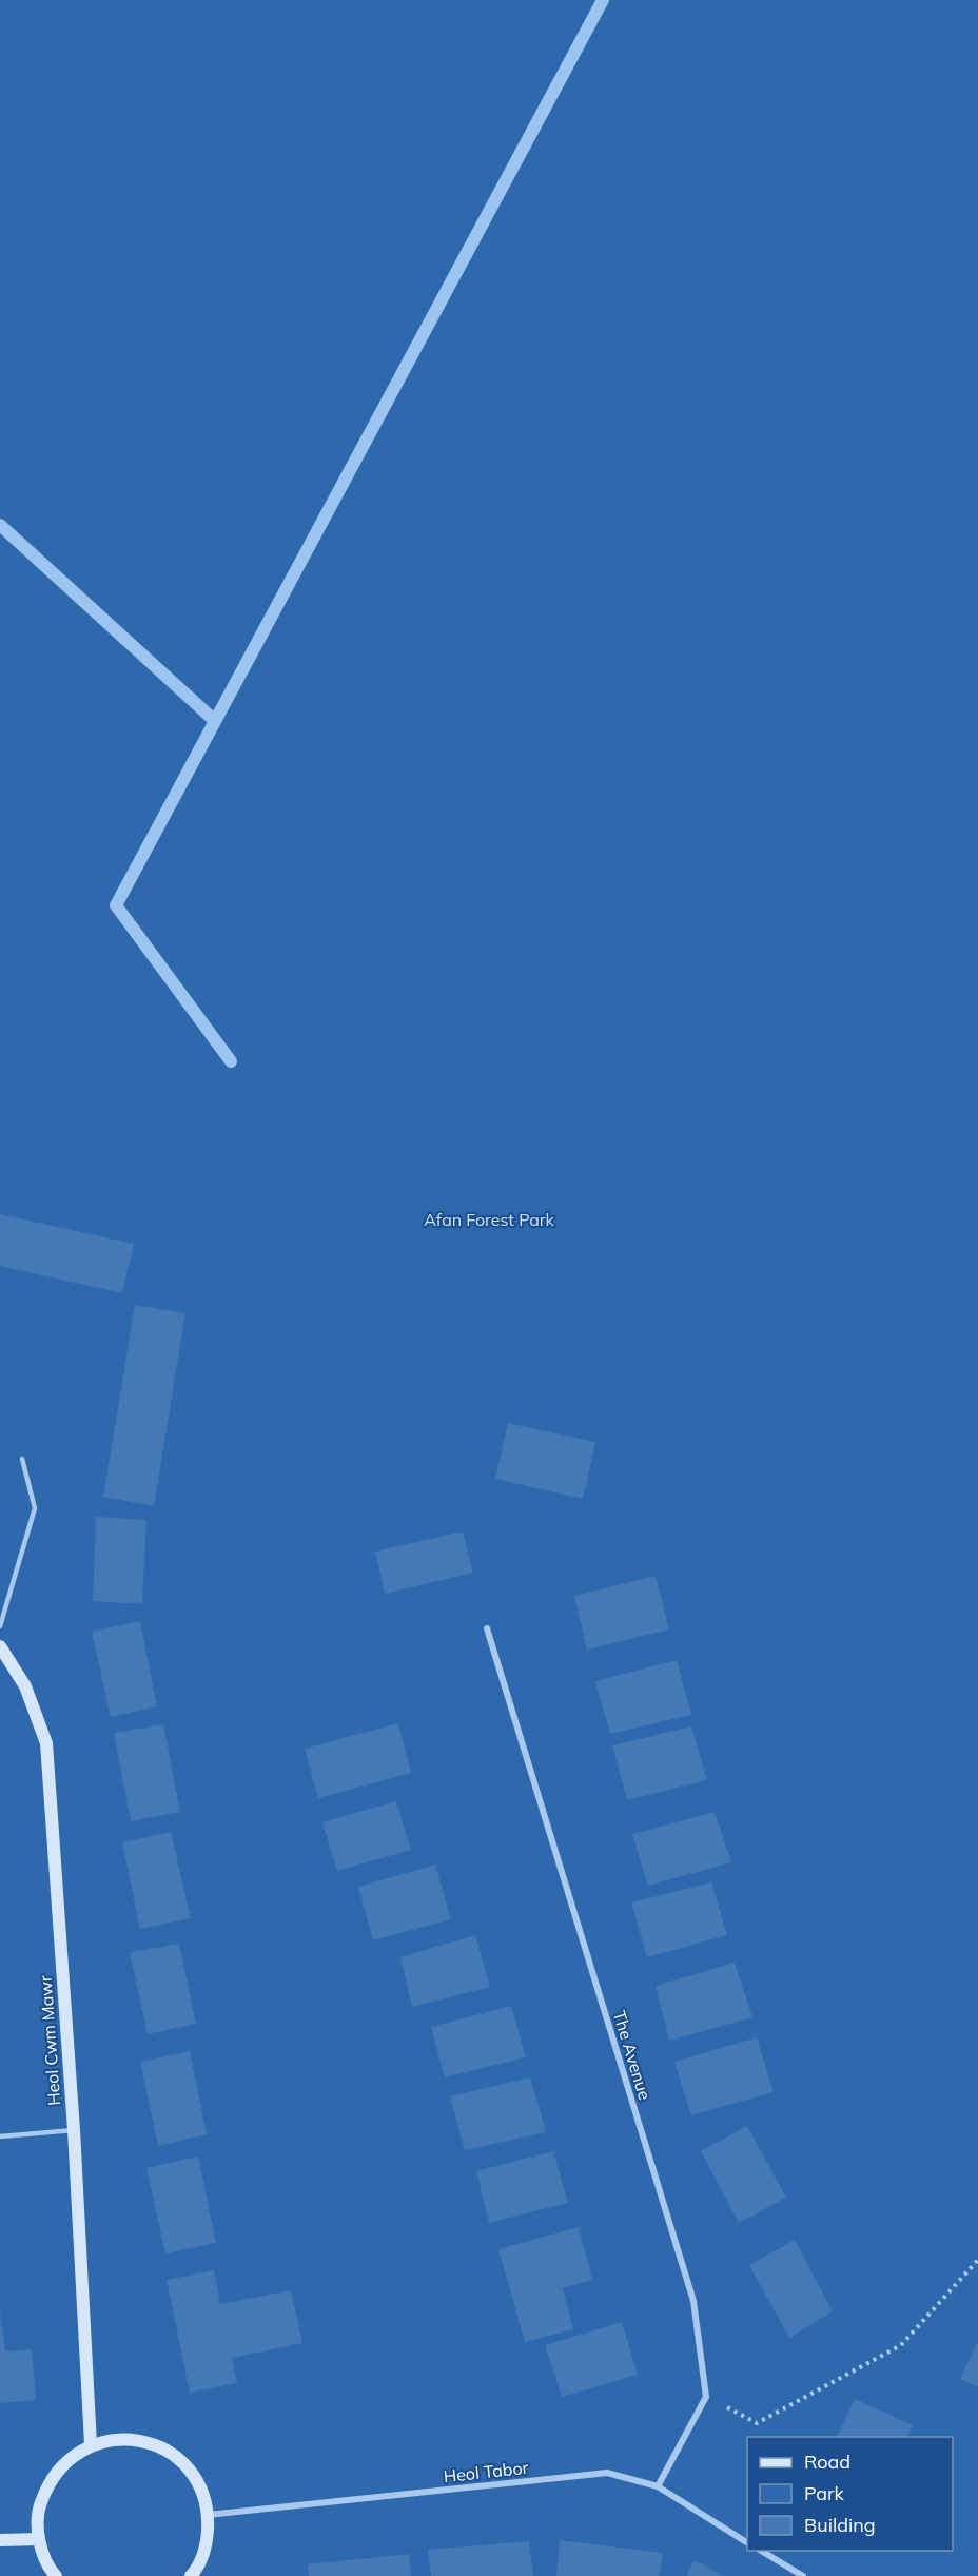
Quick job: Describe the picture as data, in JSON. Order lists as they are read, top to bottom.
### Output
{
  "streets": {
    "street": ["Heol Cwm Mawr", "The Avenue", "Heol Tabor"]
  },
  "parks": ["Afan Forest Park"],
  "legend": ["Road", "Park", "Building"]
}
